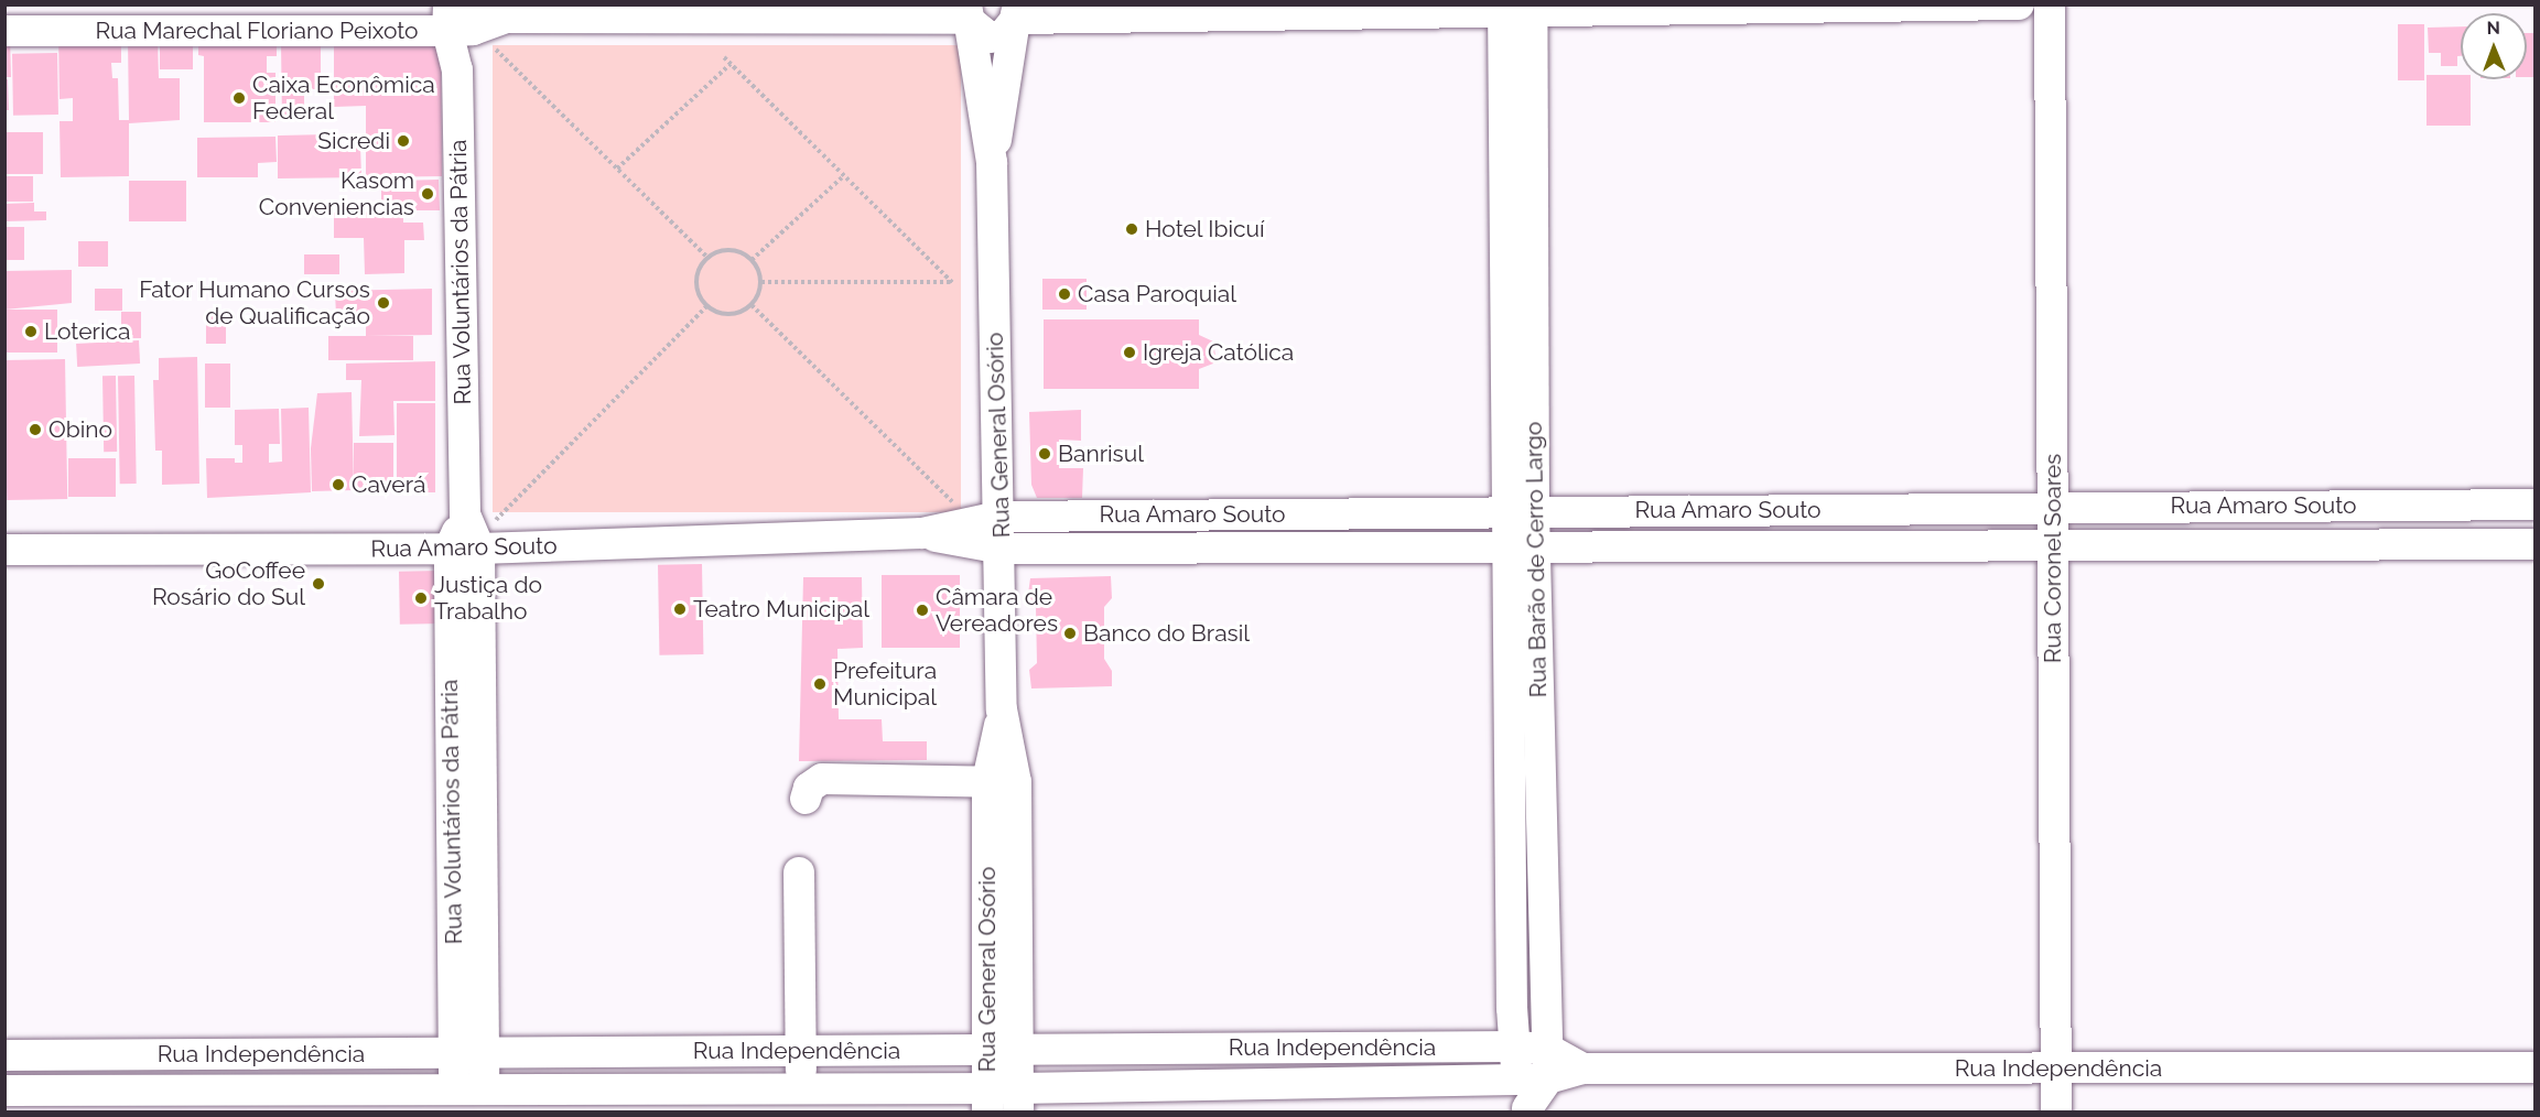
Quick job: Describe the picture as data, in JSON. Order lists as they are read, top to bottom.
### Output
{
  "streets": {
    "street": [
      "Rua Marechal Floriano Peixoto",
      "Rua Voluntários da Pátria",
      "Rua General Osório",
      "Rua Amaro Souto",
      "Rua Coronel Soares",
      "Rua Barão de Cerro Largo",
      "Rua Independência"
    ]
  },
  "crossings": [
    ["Rua Marechal Floriano Peixoto", "Rua Voluntários da Pátria"],
    ["Rua Marechal Floriano Peixoto", "Rua General Osório"],
    ["Rua Voluntários da Pátria", "Rua Amaro Souto"],
    ["Rua Voluntários da Pátria", "Rua Independência"],
    ["Rua General Osório", "Rua Amaro Souto"],
    ["Rua General Osório", "Rua Independência"],
    ["Rua Amaro Souto", "Rua Coronel Soares"],
    ["Rua Amaro Souto", "Rua Barão de Cerro Largo"],
    ["Rua Coronel Soares", "Rua Independência"],
    ["Rua Barão de Cerro Largo", "Rua Independência"]
  ],
  "places": [
    "Caixa Econômica Federal",
    "Sicredi",
    "Kasom Conveniencias",
    "Hotel Ibicuí",
    "Casa Paroquial",
    "Fator Humano Cursos de Qualificação",
    "Loterica",
    "Igreja Católica",
    "Obino",
    "Banrisul",
    "Caverá",
    "GoCoffee Rosário do Sul",
    "Justiça do Trabalho",
    "Teatro Municipal",
    "Câmara de Vereadores",
    "Banco do Brasil",
    "Prefeitura Municipal"
  ],
  "north": "top"
}
